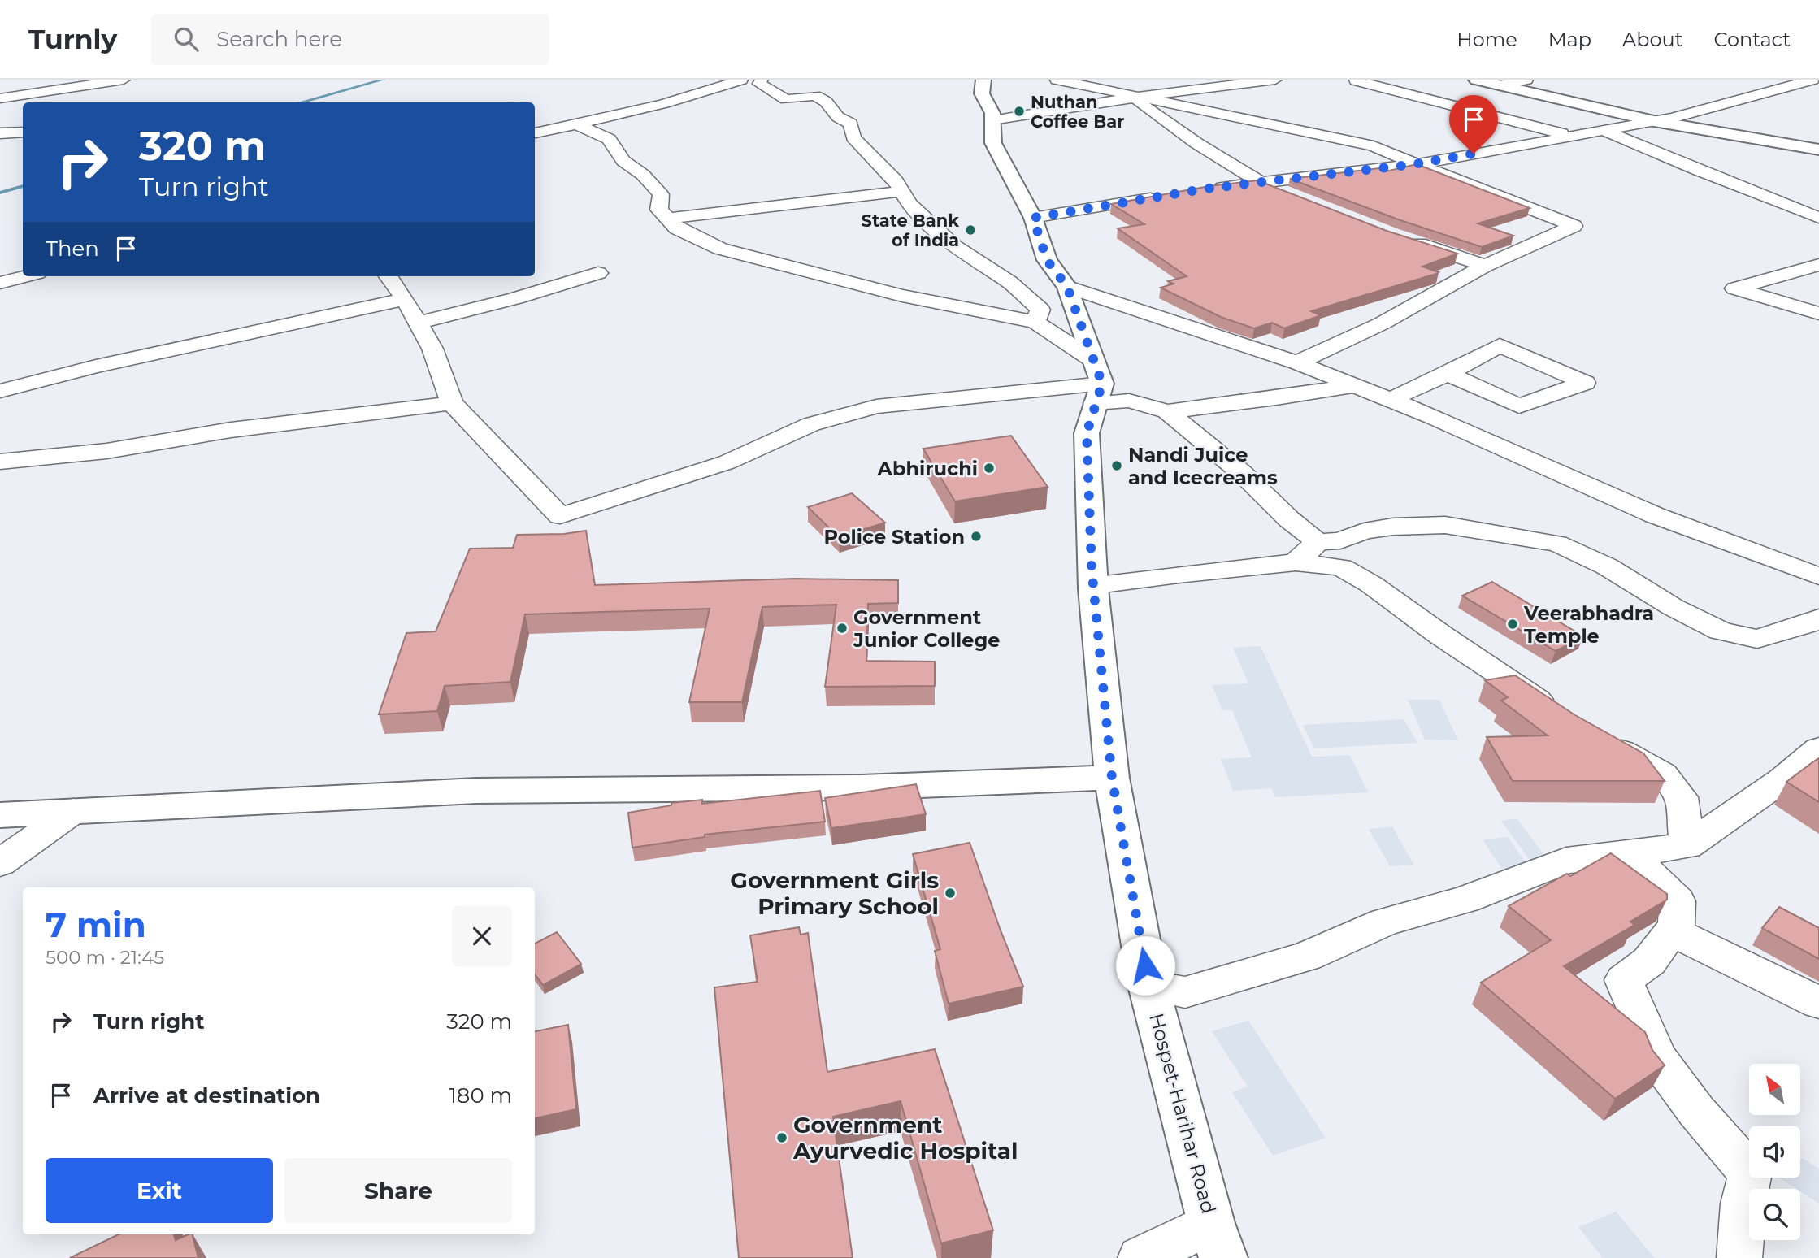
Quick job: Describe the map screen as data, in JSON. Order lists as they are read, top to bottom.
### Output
{
  "streets": {
    "main road": ["Hospet-Harihar Road"]
  },
  "places": [
    "Nuthan Coffee Bar",
    "State Bank of India",
    "Nandi Juice and Icecreams",
    "Abhiruchi",
    "Police Station",
    "Veerabhadra Temple",
    "Government Junior College",
    "Government Girls Primary School",
    "Government Ayurvedic Hospital"
  ],
  "north": "top left",
  "page": {
    "header": "Turnly",
    "search": "Search here",
    "nav": [
      "Home",
      "Map",
      "About",
      "Contact"
    ],
    "turn": ["320 m", "Turn right"],
    "then": "Then",
    "heading": ["7 min", "500 m · 21:45"],
    "list": [
      {
        "name": "Turn right",
        "value": "320 m"
      },
      {
        "name": "Arrive at destination",
        "value": "180 m"
      }
    ],
    "buttons": ["Exit", "Share"]
  }
}
